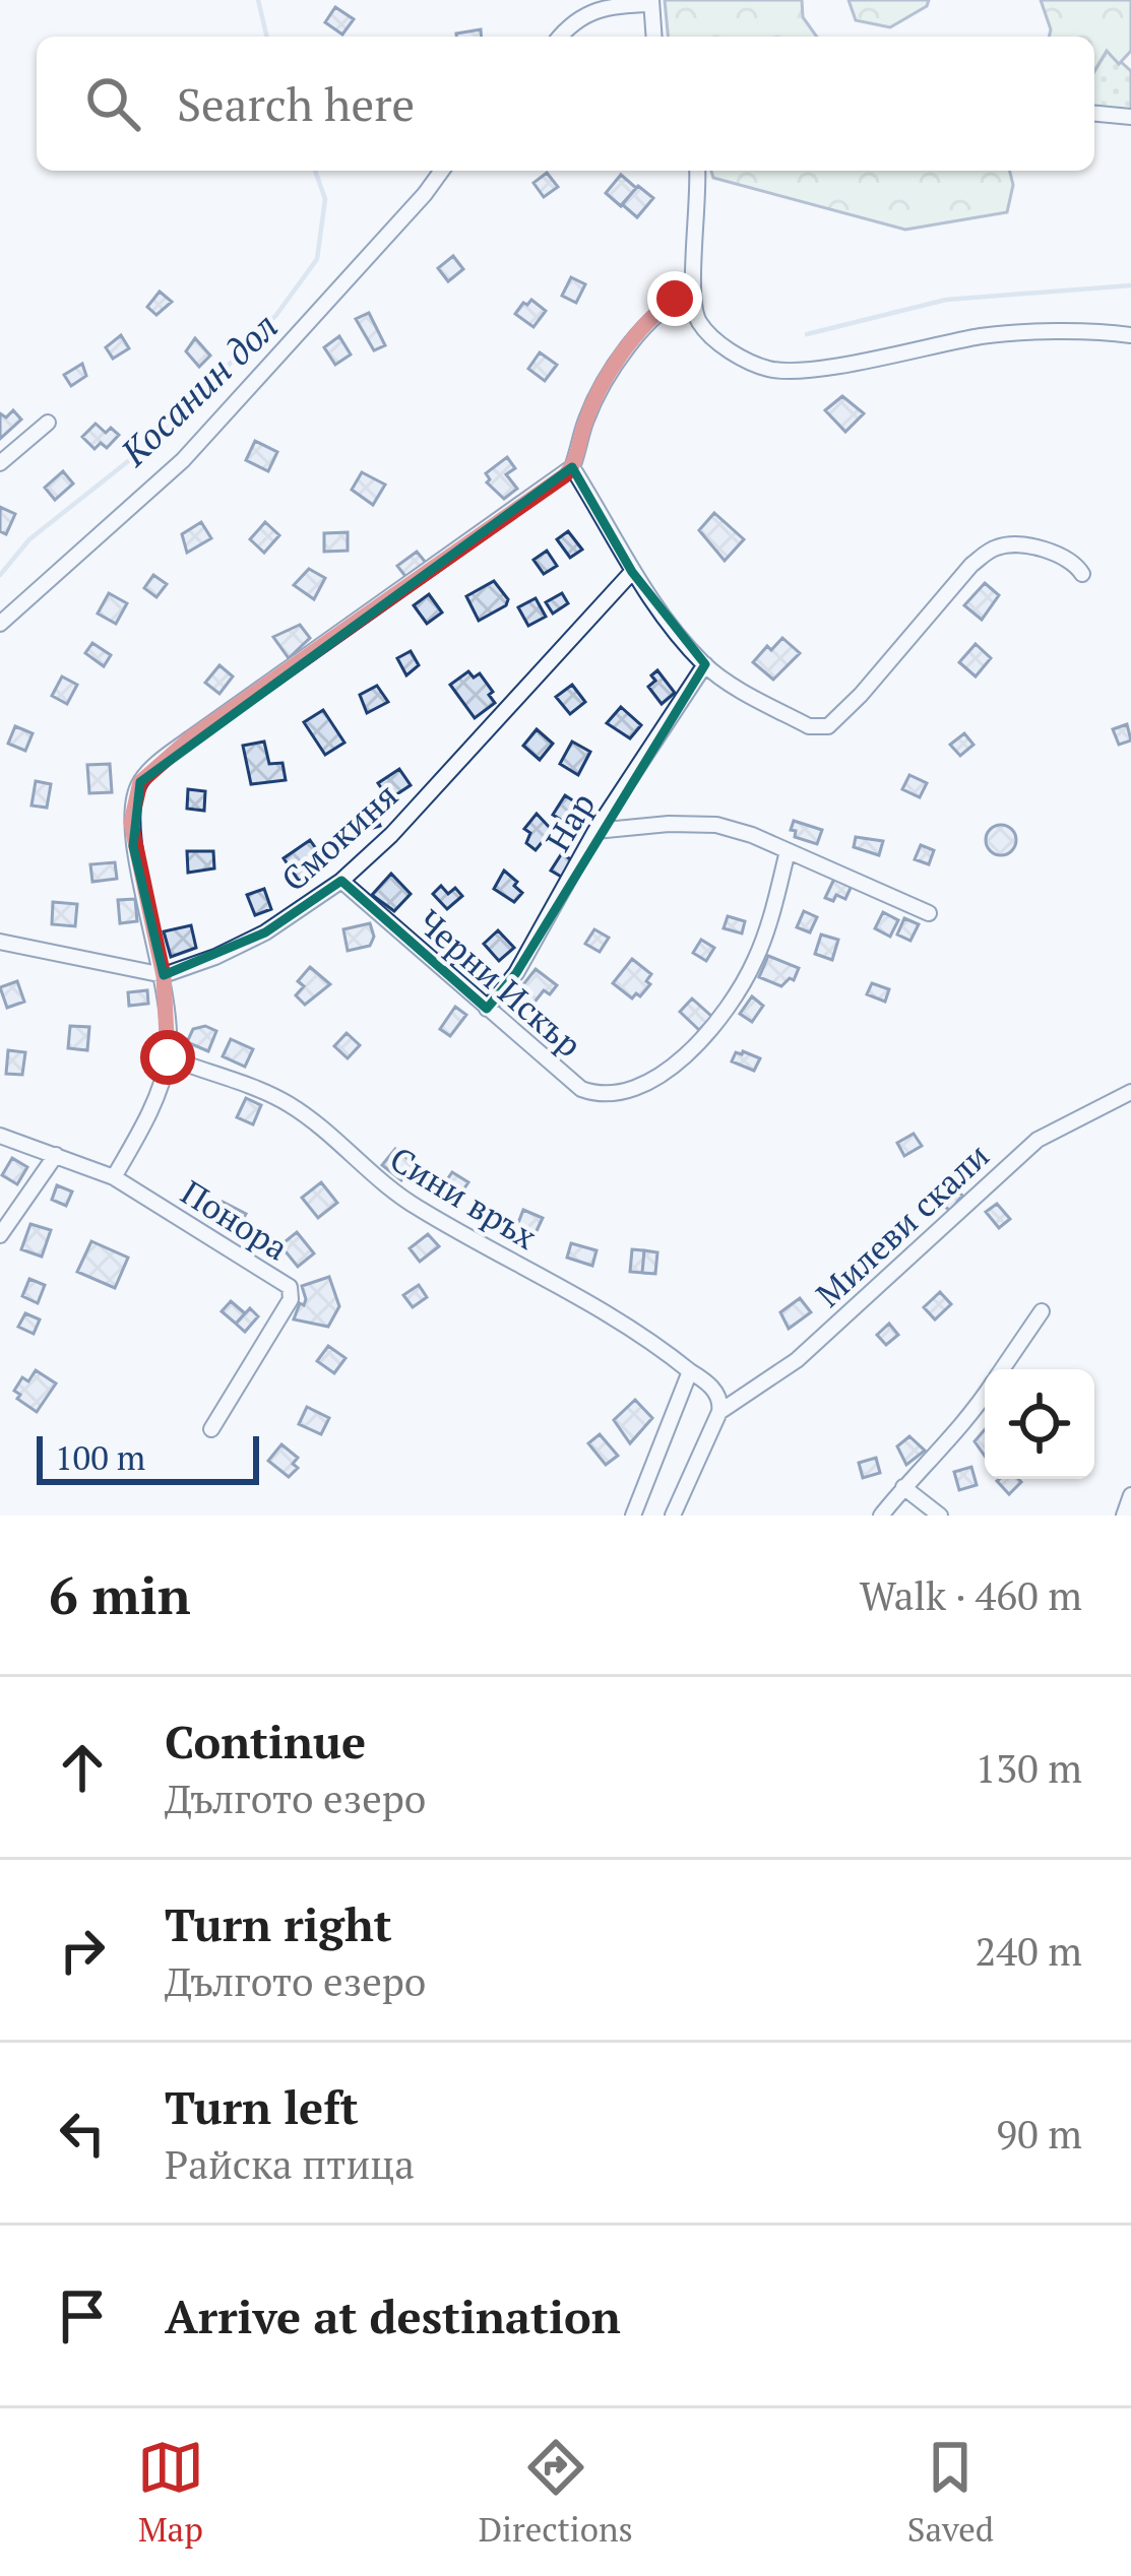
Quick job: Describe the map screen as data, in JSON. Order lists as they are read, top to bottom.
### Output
{
  "streets": {
    "street": [
      "Нар",
      "Смокиня",
      "Черни Искър",
      "Сини връх",
      "Понора",
      "Милеви скали"
    ]
  },
  "crossings": [
    ["Нар", "Черни Искър"],
    ["Смокиня", "Черни Искър"],
    ["Сини връх", "Милеви скали"]
  ],
  "water": ["Косанин дол"],
  "scale_bar": "100 m",
  "page": {
    "search": "Search here",
    "scale": "100 m",
    "heading": ["6 min", "Walk · 460 m"],
    "list": [
      ["Continue", "Дългото езеро", "130 m"],
      ["Turn right", "Дългото езеро", "240 m"],
      ["Turn left", "Райска птица", "90 m"],
      "Arrive at destination"
    ],
    "nav": ["Map", "Directions", "Saved"]
  }
}
